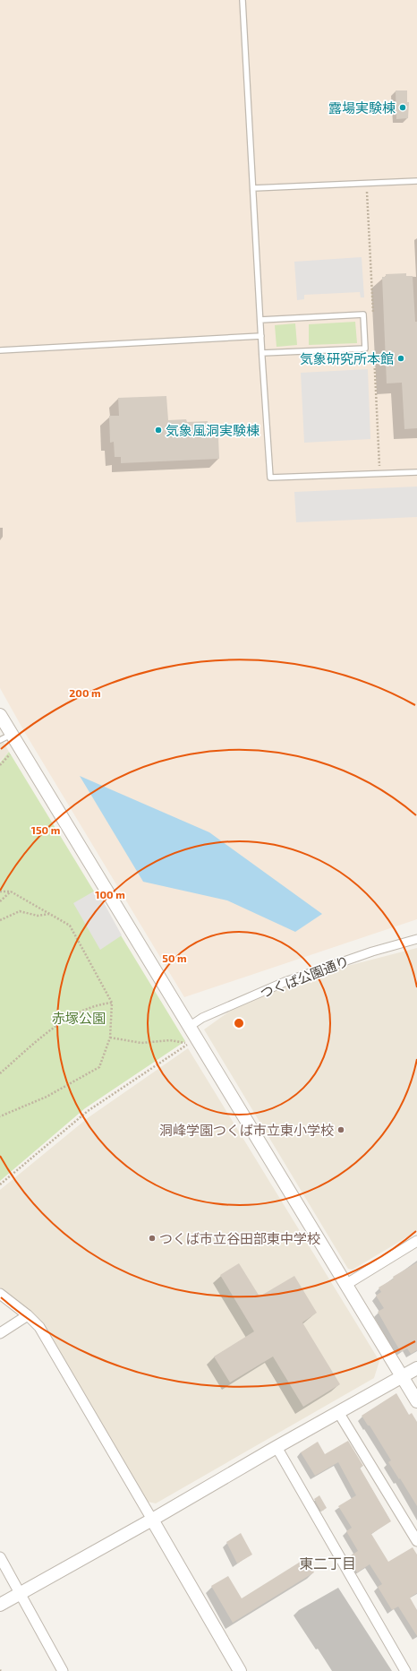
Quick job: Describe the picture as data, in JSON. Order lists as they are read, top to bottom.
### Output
{
  "streets": {
    "street": ["つくば公園通り"]
  },
  "districts": ["東二丁目"],
  "parks": ["赤塚公園"],
  "places": [
    "露場実験棟",
    "気象研究所本館",
    "気象風洞実験棟",
    "洞峰学園つくば市立東小学校",
    "つくば市立谷田部東中学校"
  ],
  "rings": [
    "200 m",
    "150 m",
    "100 m",
    "50 m"
  ]
}
